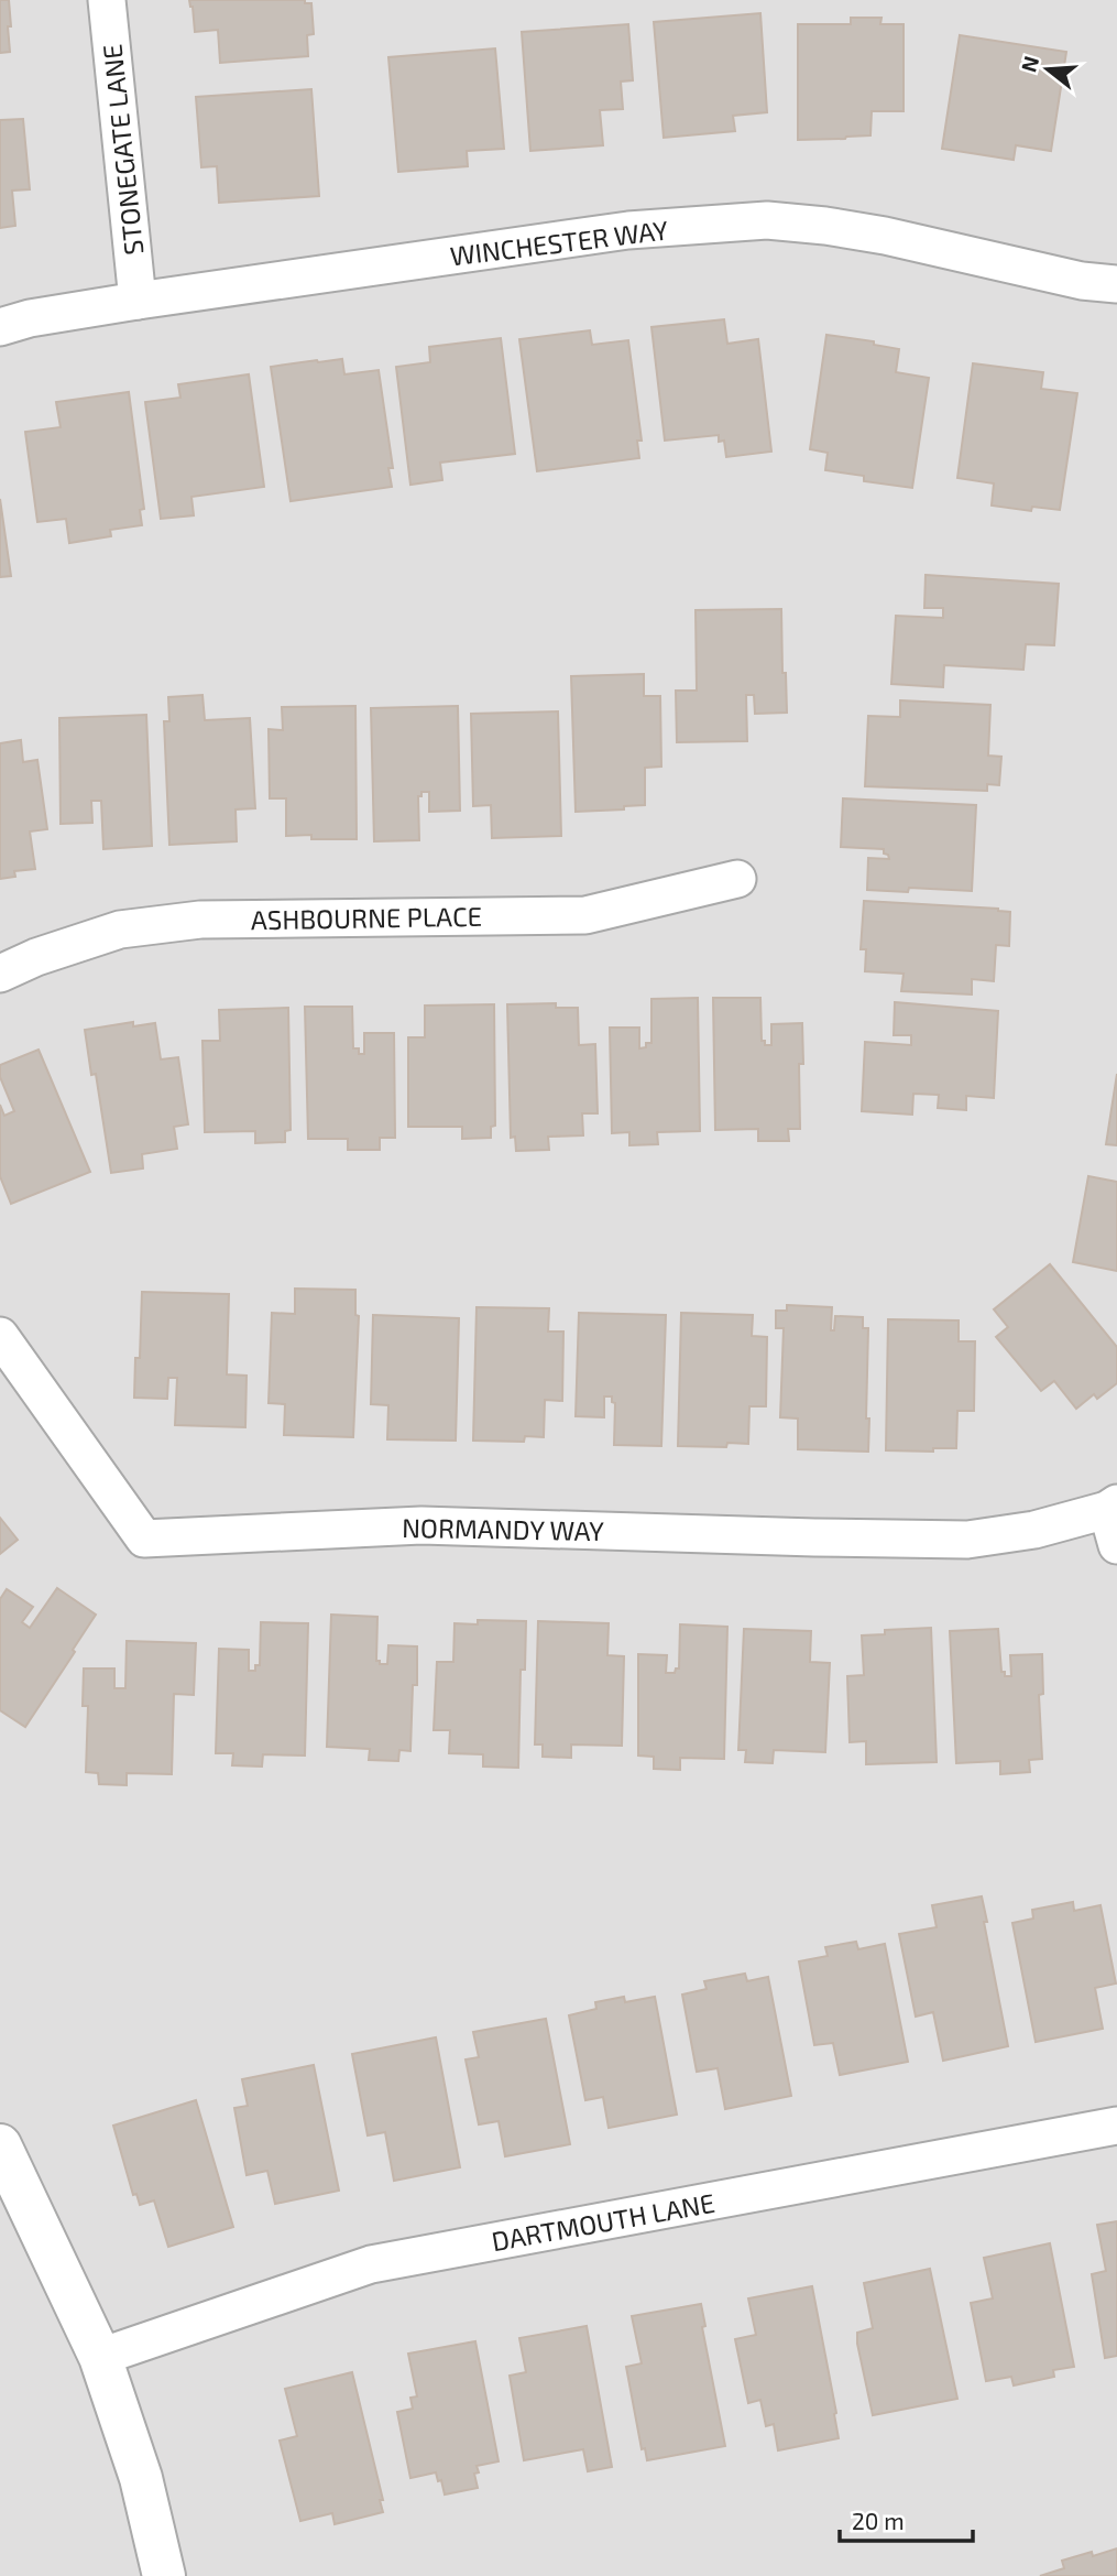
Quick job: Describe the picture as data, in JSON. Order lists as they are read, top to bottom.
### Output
{
  "streets": {
    "street": [
      "STONEGATE LANE",
      "WINCHESTER WAY",
      "ASHBOURNE PLACE",
      "NORMANDY WAY",
      "DARTMOUTH LANE"
    ]
  },
  "crossings": [
    ["STONEGATE LANE", "WINCHESTER WAY"]
  ],
  "scale_bar": "20 m",
  "north": "left"
}
